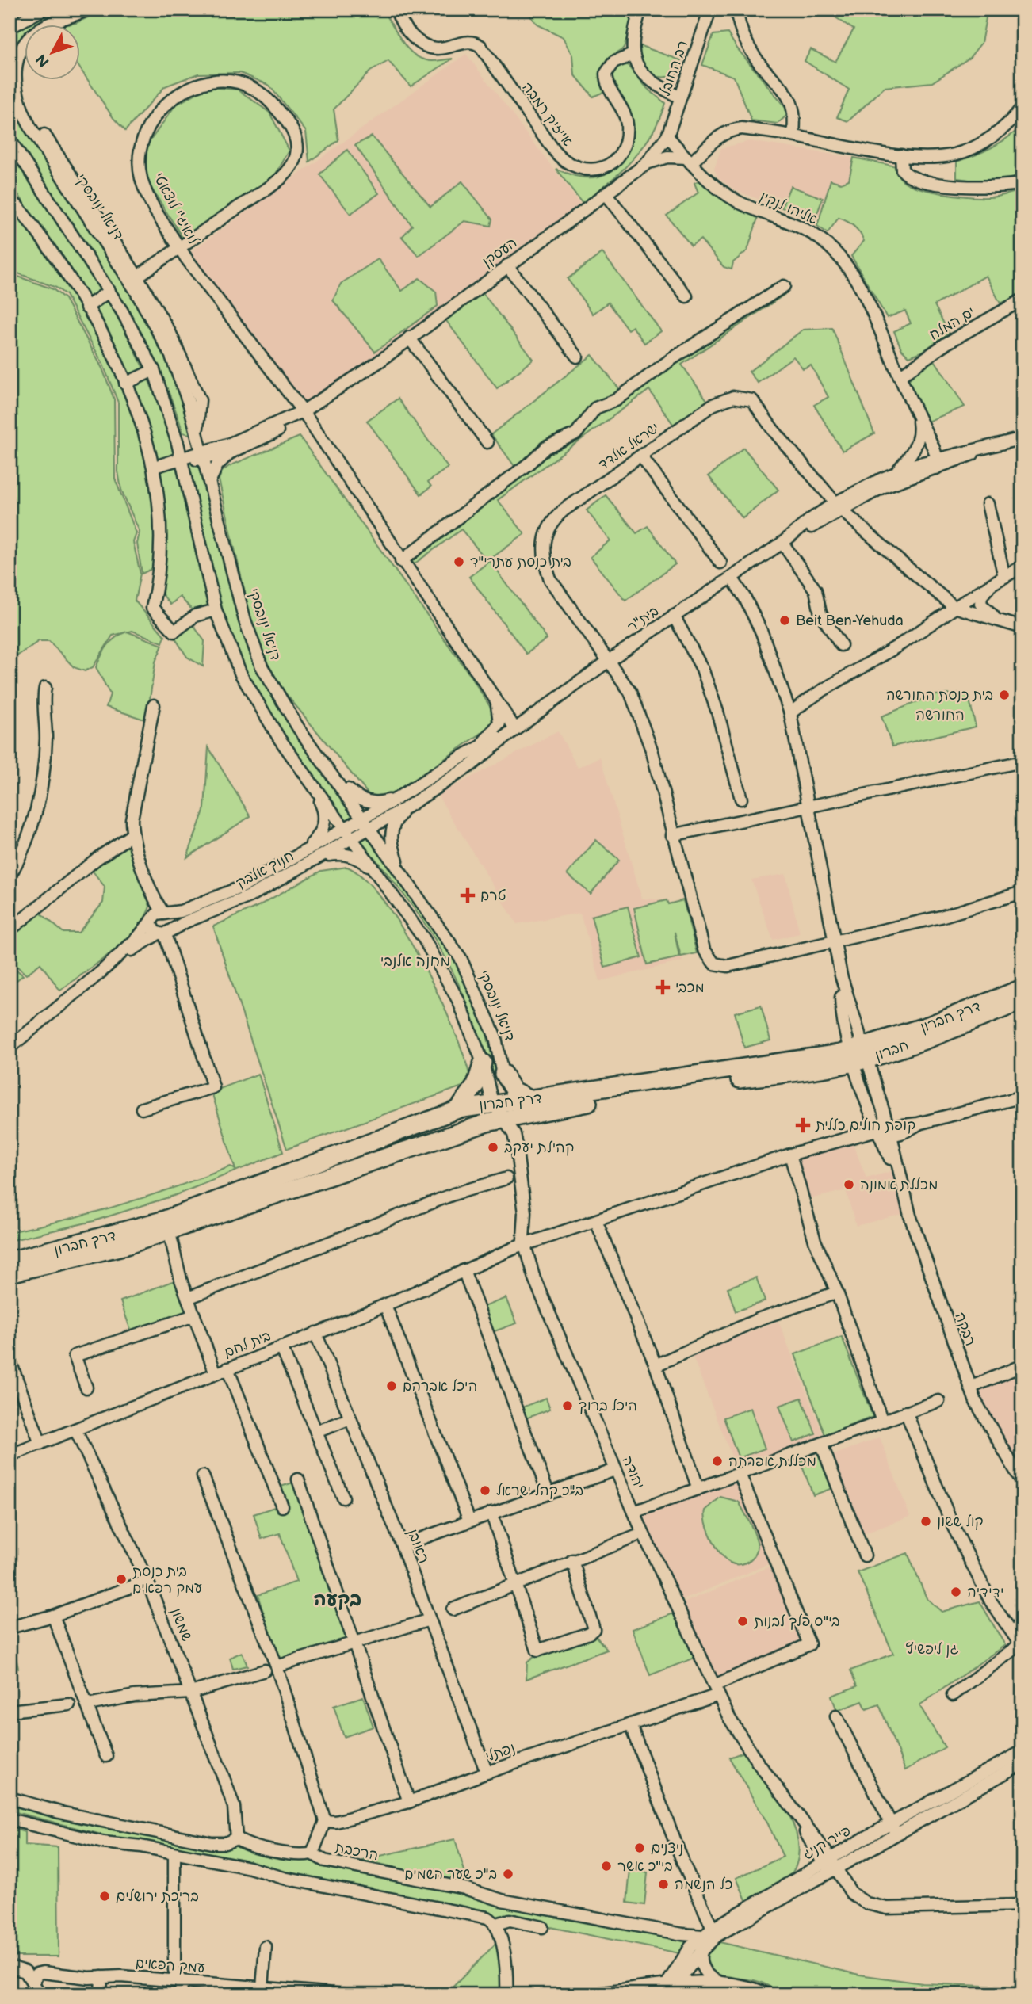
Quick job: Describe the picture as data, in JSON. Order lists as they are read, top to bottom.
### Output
{
  "streets": {
    "highway": ["דרך חברון", "חברון"],
    "street": [
      "רב החובל",
      "אייזיק רמבה",
      "דניאל ינובסקי",
      "אליהו לנקין",
      "לואיג'י לוצאטי",
      "העסקן",
      "ים המלח",
      "ישראל אלדד",
      "בית\"ר",
      "חנוך אלבק",
      "רבקה",
      "בית לחם",
      "יהודה",
      "ראובן",
      "שמשון",
      "נפתלי",
      "פייר קניג",
      "הרכבת",
      "עמק רפאים"
    ]
  },
  "crossings": [
    ["רב החובל", "אליהו לנקין"],
    ["רב החובל", "העסקן"],
    ["דניאל ינובסקי", "העסקן"],
    ["דניאל ינובסקי", "בית\"ר"],
    ["דניאל ינובסקי", "חנוך אלבק"],
    ["דניאל ינובסקי", "דרך חברון"],
    ["דניאל ינובסקי", "יהודה"],
    ["אליהו לנקין", "העסקן"],
    ["אליהו לנקין", "ים המלח"],
    ["אליהו לנקין", "בית\"ר"],
    ["לואיג'י לוצאטי", "העסקן"],
    ["לואיג'י לוצאטי", "בית\"ר"],
    ["ישראל אלדד", "בית\"ר"],
    ["בית\"ר", "חנוך אלבק"],
    ["דרך חברון", "חברון"],
    ["דרך חברון", "רבקה"],
    ["דרך חברון", "יהודה"],
    ["חברון", "רבקה"],
    ["רבקה", "בית לחם"],
    ["בית לחם", "יהודה"],
    ["בית לחם", "ראובן"],
    ["בית לחם", "שמשון"],
    ["יהודה", "נפתלי"],
    ["יהודה", "פייר קניג"],
    ["ראובן", "נפתלי"],
    ["שמשון", "הרכבת"],
    ["פייר קניג", "הרכבת"]
  ],
  "districts": ["מחנה אלנבי", "בקעה"],
  "parks": ["החורשה", "גן ליפשיץ"],
  "places": {
    "other": [
      "בית כנסת עתרי\"ד",
      "Beit Ben-Yehuda",
      "בית כנסת החורשה",
      "קהילת יעקב",
      "מכללת אמונה",
      "היכל אברהם",
      "היכל ברוך",
      "מכללת אפרתה",
      "ב\"כ קהל ישראל",
      "קול ששון",
      "בית כנסת עמק רפאים",
      "ידידיה",
      "בי\"ס פלך לבנות",
      "ניצנים",
      "בי\"כ אשר",
      "ב\"כ שער השמים",
      "כל הנשמה",
      "בריכת ירושלים"
    ],
    "health": ["טרם", "מכבי", "קופת חולים כללית"]
  },
  "north": "bottom left"
}
